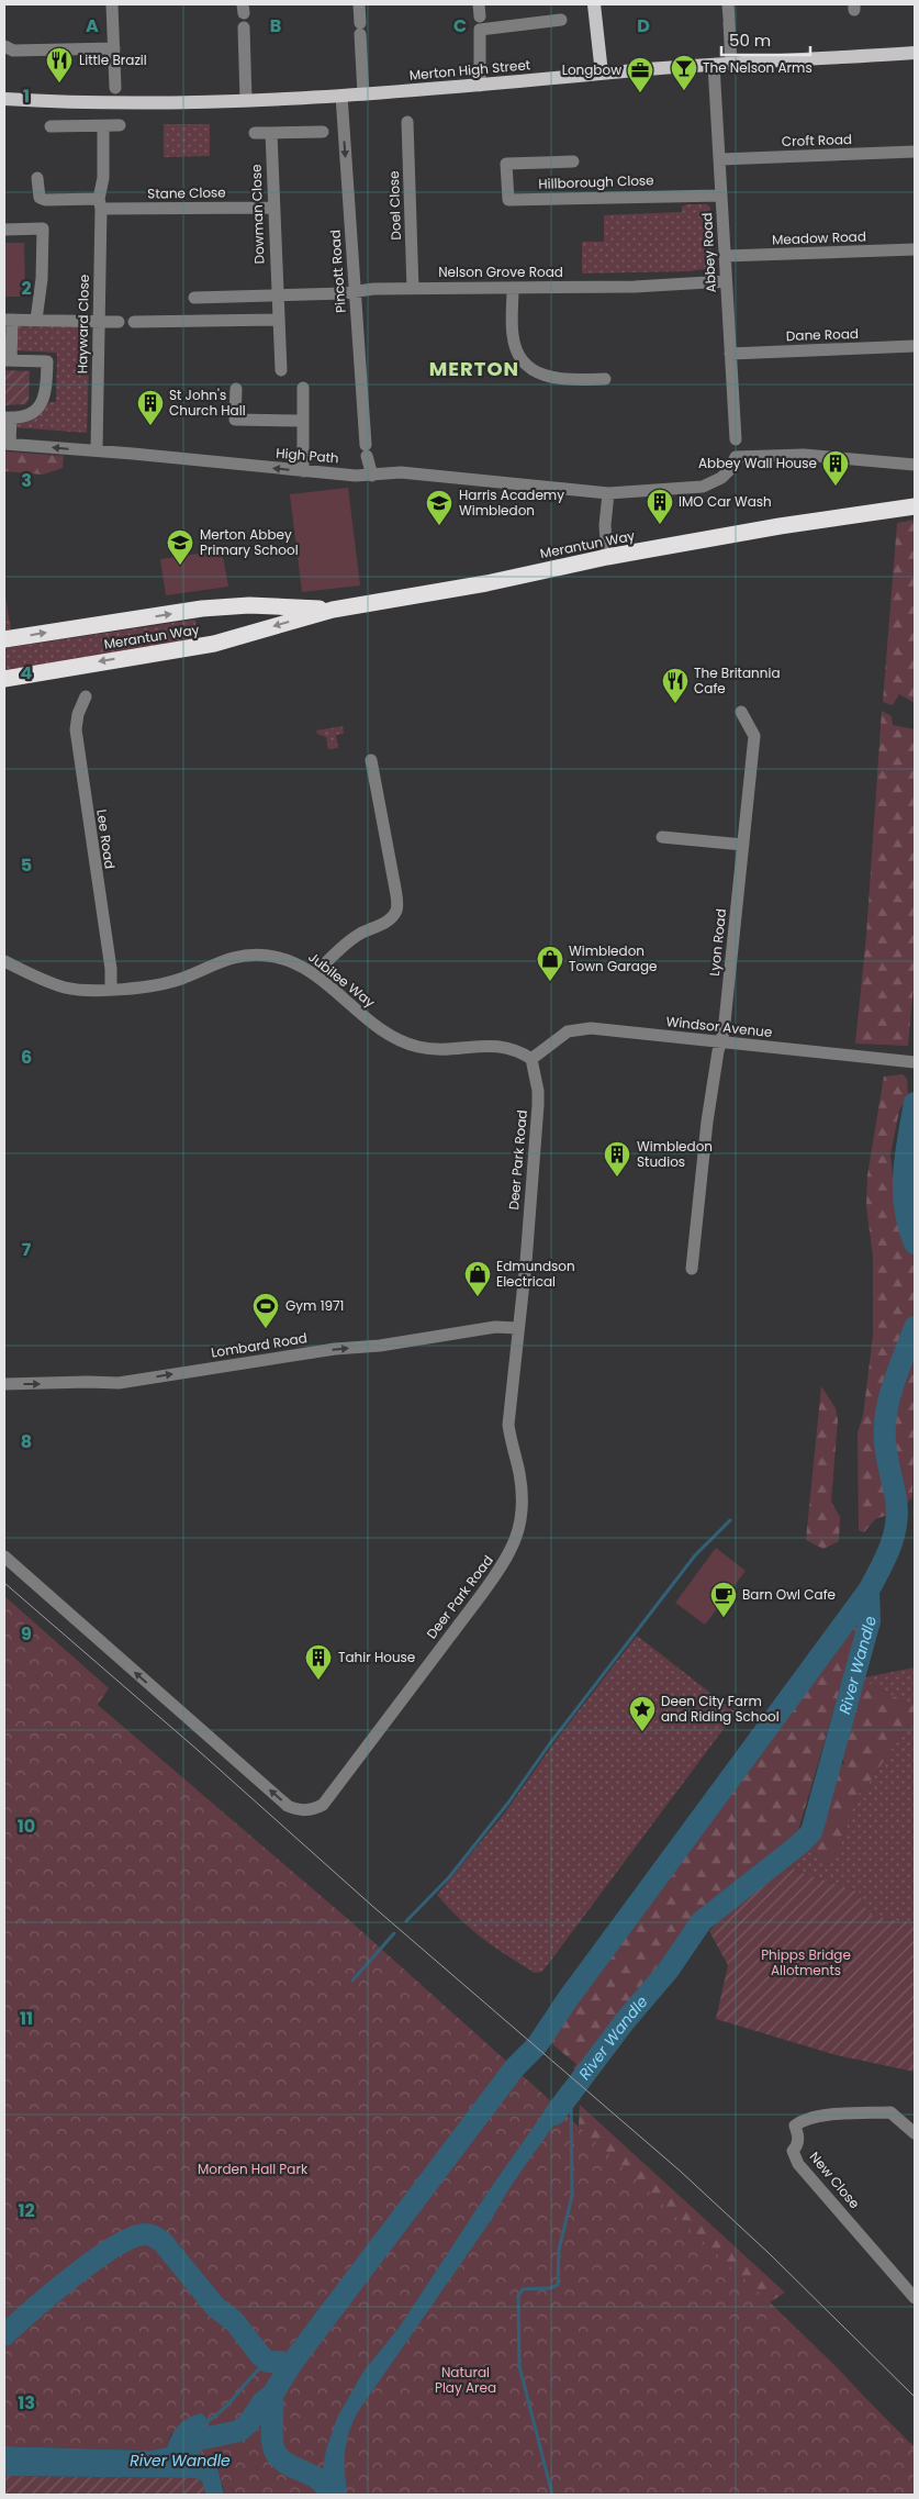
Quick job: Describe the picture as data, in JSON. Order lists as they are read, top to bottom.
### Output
{
  "streets": {
    "highway": ["Merantun Way"],
    "main road": ["Merton High Street"],
    "street": [
      "Croft Road",
      "Hillborough Close",
      "Stane Close",
      "Doel Close",
      "Dowman Close",
      "Meadow Road",
      "Abbey Road",
      "Pincott Road",
      "Nelson Grove Road",
      "Hayward Close",
      "Dane Road",
      "High Path",
      "Lee Road",
      "Lyon Road",
      "Jubilee Way",
      "Windsor Avenue",
      "Deer Park Road",
      "Lombard Road",
      "New Close"
    ]
  },
  "crossings": [
    ["Merton High Street", "Abbey Road"],
    ["Merton High Street", "Pincott Road"],
    ["Croft Road", "Abbey Road"],
    ["Hillborough Close", "Abbey Road"],
    ["Stane Close", "Dowman Close"],
    ["Stane Close", "Hayward Close"],
    ["Doel Close", "Nelson Grove Road"],
    ["Dowman Close", "Nelson Grove Road"],
    ["Meadow Road", "Abbey Road"],
    ["Abbey Road", "Nelson Grove Road"],
    ["Abbey Road", "Dane Road"],
    ["Pincott Road", "Nelson Grove Road"],
    ["Pincott Road", "High Path"],
    ["Hayward Close", "High Path"],
    ["Lee Road", "Jubilee Way"],
    ["Lyon Road", "Windsor Avenue"],
    ["Jubilee Way", "Windsor Avenue"],
    ["Jubilee Way", "Deer Park Road"],
    ["Windsor Avenue", "Deer Park Road"],
    ["Deer Park Road", "Lombard Road"]
  ],
  "one_way": ["Pincott Road", "Lombard Road"],
  "districts": ["MERTON"],
  "water": ["River Wandle"],
  "parks": ["Phipps Bridge Allotments", "Morden Hall Park", "Natural Play Area"],
  "places": {
    "restaurant": ["Little Brazil", "The Britannia Cafe"],
    "bar": ["The Nelson Arms"],
    "office": ["Longbow"],
    "building": [
      "St John's Church Hall",
      "Abbey Wall House",
      "IMO Car Wash",
      "Wimbledon Studios",
      "Tahir House"
    ],
    "school or university": ["Harris Academy Wimbledon", "Merton Abbey Primary School"],
    "shop": ["Wimbledon Town Garage", "Edmundson Electrical"],
    "sports": ["Gym 1971"],
    "cafe": ["Barn Owl Cafe"],
    "place": ["Deen City Farm and Riding School"]
  },
  "scale_bar": "50 m",
  "grid": {
    "columns": [
      "A",
      "B",
      "C",
      "D"
    ],
    "rows": [
      "1",
      "2",
      "3",
      "4",
      "5",
      "6",
      "7",
      "8",
      "9",
      "10",
      "11",
      "12",
      "13"
    ]
  }
}
